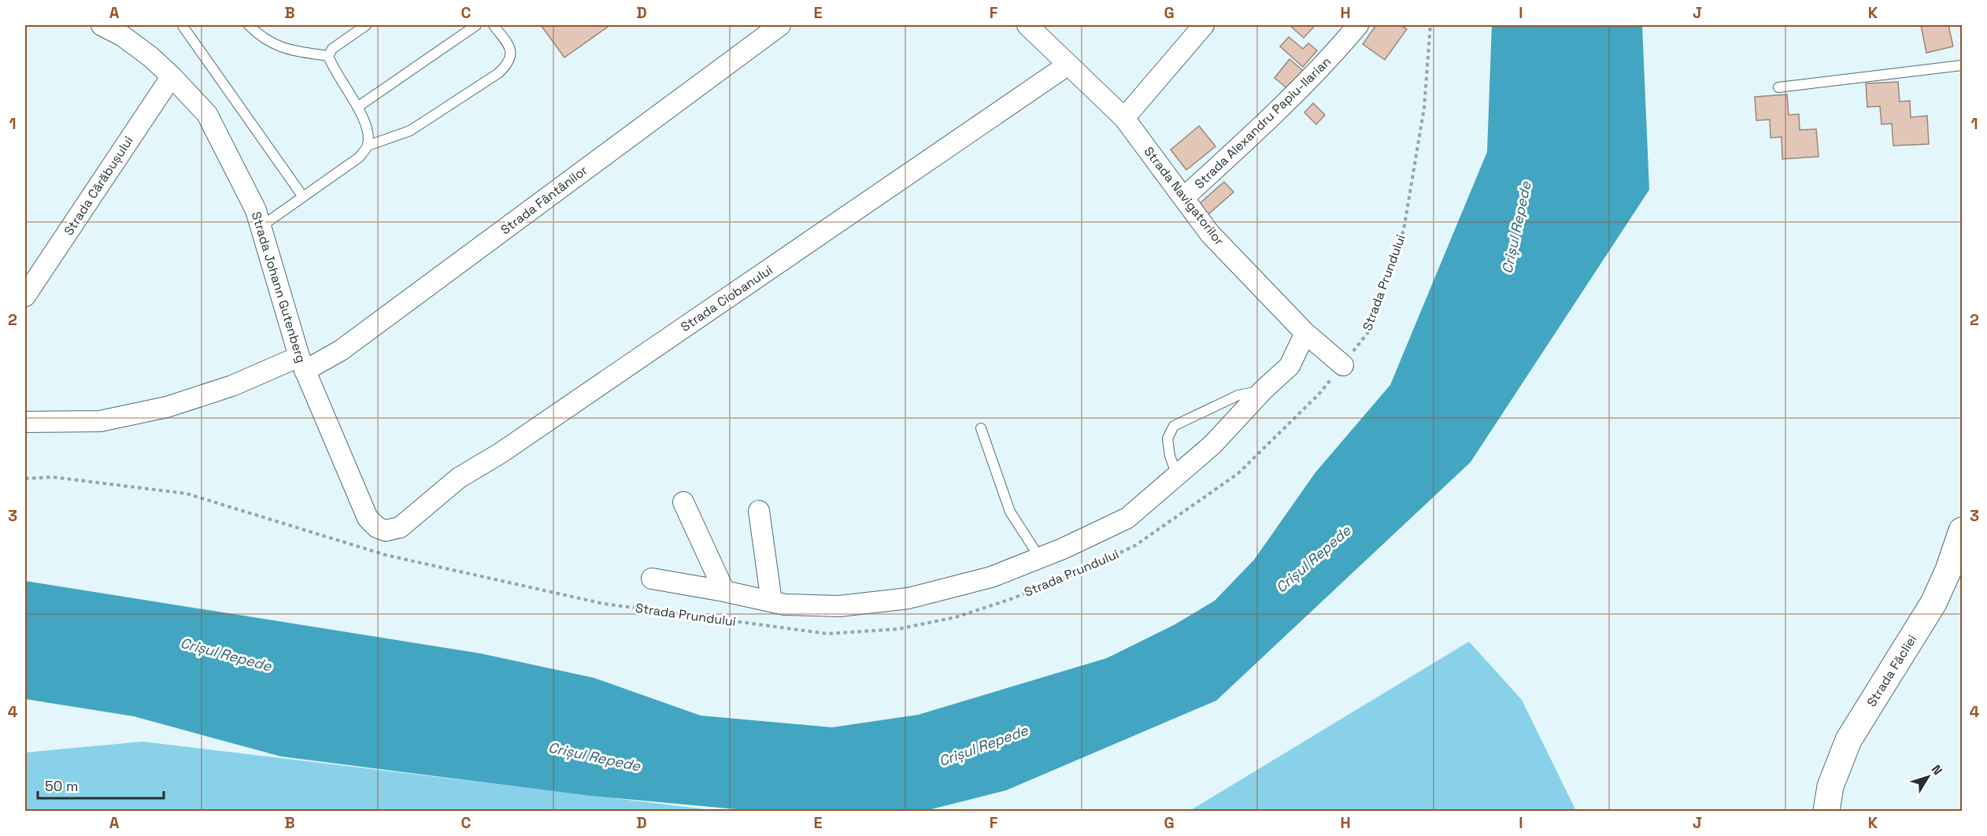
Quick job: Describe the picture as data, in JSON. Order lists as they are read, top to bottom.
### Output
{
  "streets": {
    "street": [
      "Strada Alexandru Papiu-Ilarian",
      "Strada Cărăbușului",
      "Strada Navigatorilor",
      "Strada Fântânilor",
      "Strada Prundului",
      "Strada Johann Gutenberg",
      "Strada Ciobanului",
      "Strada Făcliei"
    ]
  },
  "crossings": [
    ["Strada Alexandru Papiu-Ilarian", "Strada Navigatorilor"],
    ["Strada Cărăbușului", "Strada Johann Gutenberg"],
    ["Strada Navigatorilor", "Strada Prundului"],
    ["Strada Navigatorilor", "Strada Ciobanului"],
    ["Strada Fântânilor", "Strada Johann Gutenberg"],
    ["Strada Johann Gutenberg", "Strada Ciobanului"]
  ],
  "water": ["Crișul Repede"],
  "scale_bar": "50 m",
  "north": "top right",
  "grid": {
    "columns": [
      "A",
      "B",
      "C",
      "D",
      "E",
      "F",
      "G",
      "H",
      "I",
      "J",
      "K"
    ],
    "rows": [
      "1",
      "2",
      "3",
      "4"
    ]
  }
}
